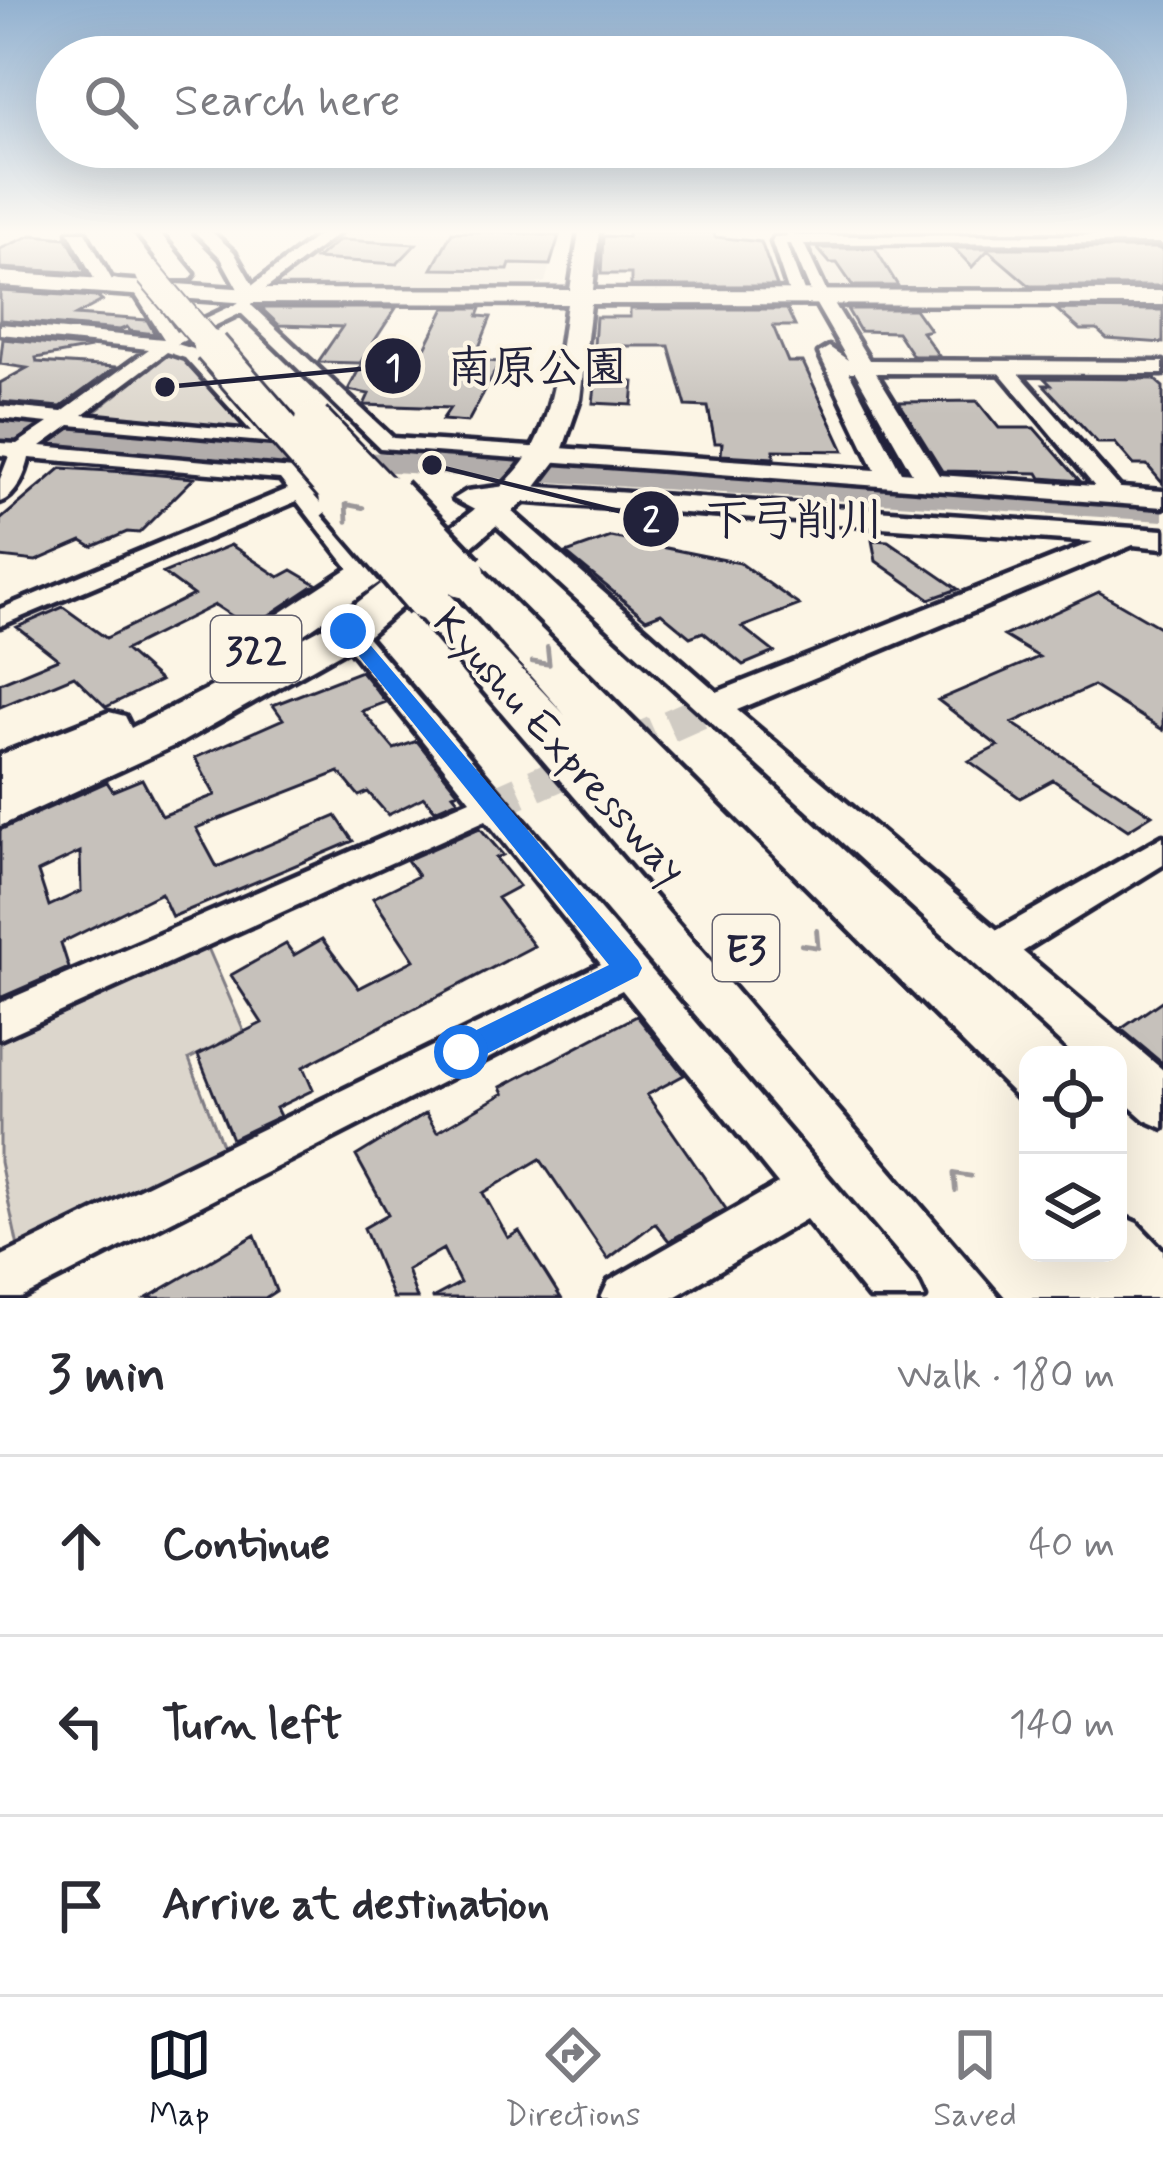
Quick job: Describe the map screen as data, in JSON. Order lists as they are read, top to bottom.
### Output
{
  "streets": {
    "highway": ["322", "Kyushu Expressway", "E3"]
  },
  "places": ["南原公園", "下弓削川"],
  "page": {
    "search": "Search here",
    "heading": ["3 min", "Walk · 180 m"],
    "list": [
      ["Continue", "40 m"],
      ["Turn left", "140 m"],
      "Arrive at destination"
    ],
    "nav": ["Map", "Directions", "Saved"]
  }
}
